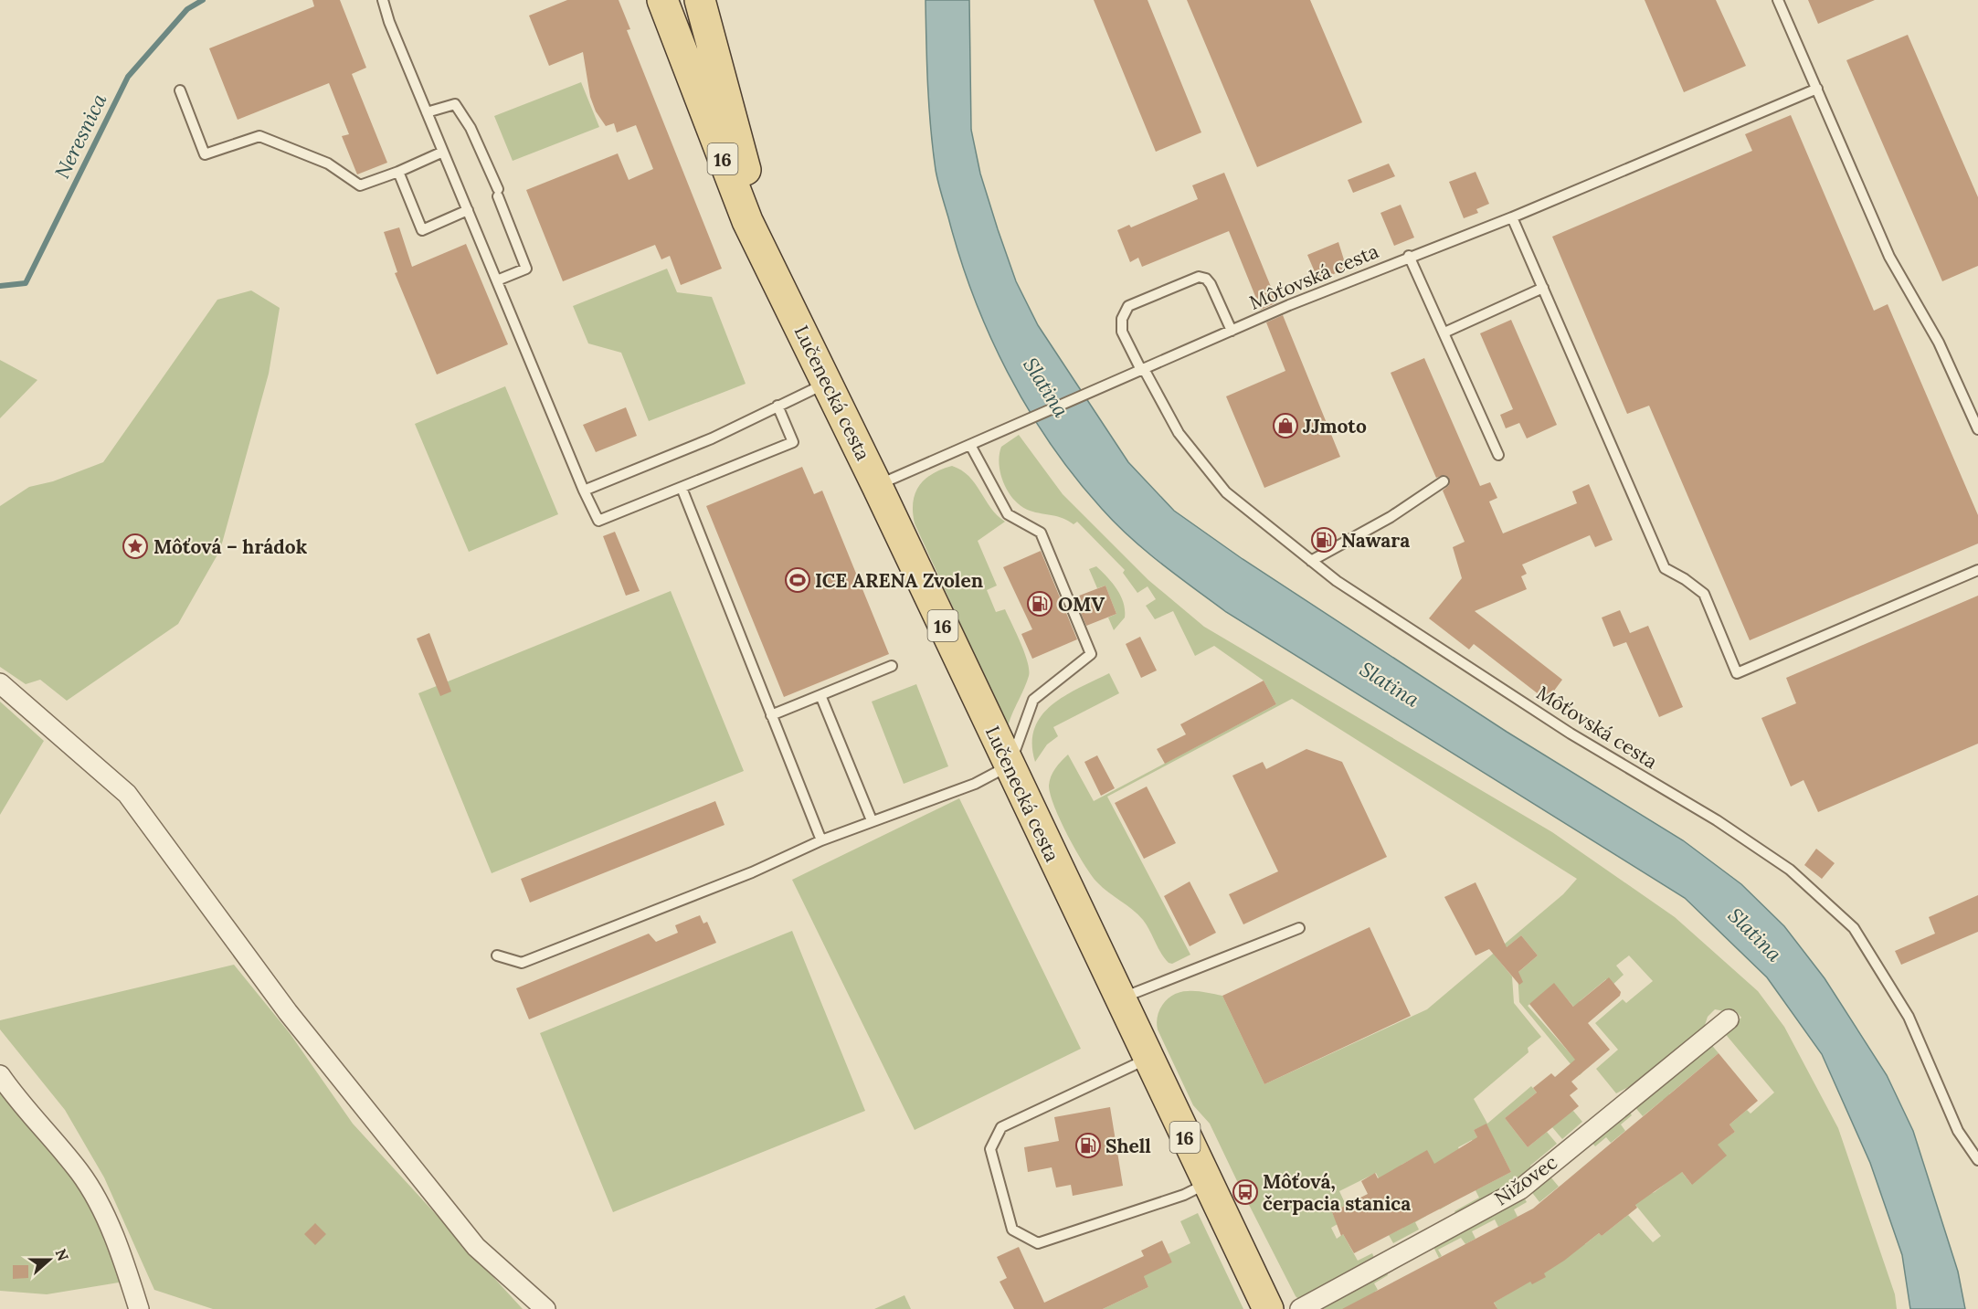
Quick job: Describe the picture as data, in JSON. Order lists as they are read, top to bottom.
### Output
{
  "streets": {
    "main road": ["16", "Lučenecká cesta"],
    "street": ["Nižovec"],
    "lane": ["Môťovská cesta"]
  },
  "crossings": [
    ["Môťovská cesta", "Lučenecká cesta"]
  ],
  "water": ["Neresnica", "Slatina"],
  "places": {
    "shop": ["JJmoto"],
    "fuel station": ["Nawara", "OMV", "Shell"],
    "place": ["Môťová – hrádok"],
    "sports": ["ICE ARENA Zvolen"],
    "bus stop": ["Môťová, čerpacia stanica"]
  },
  "north": "right"
}
